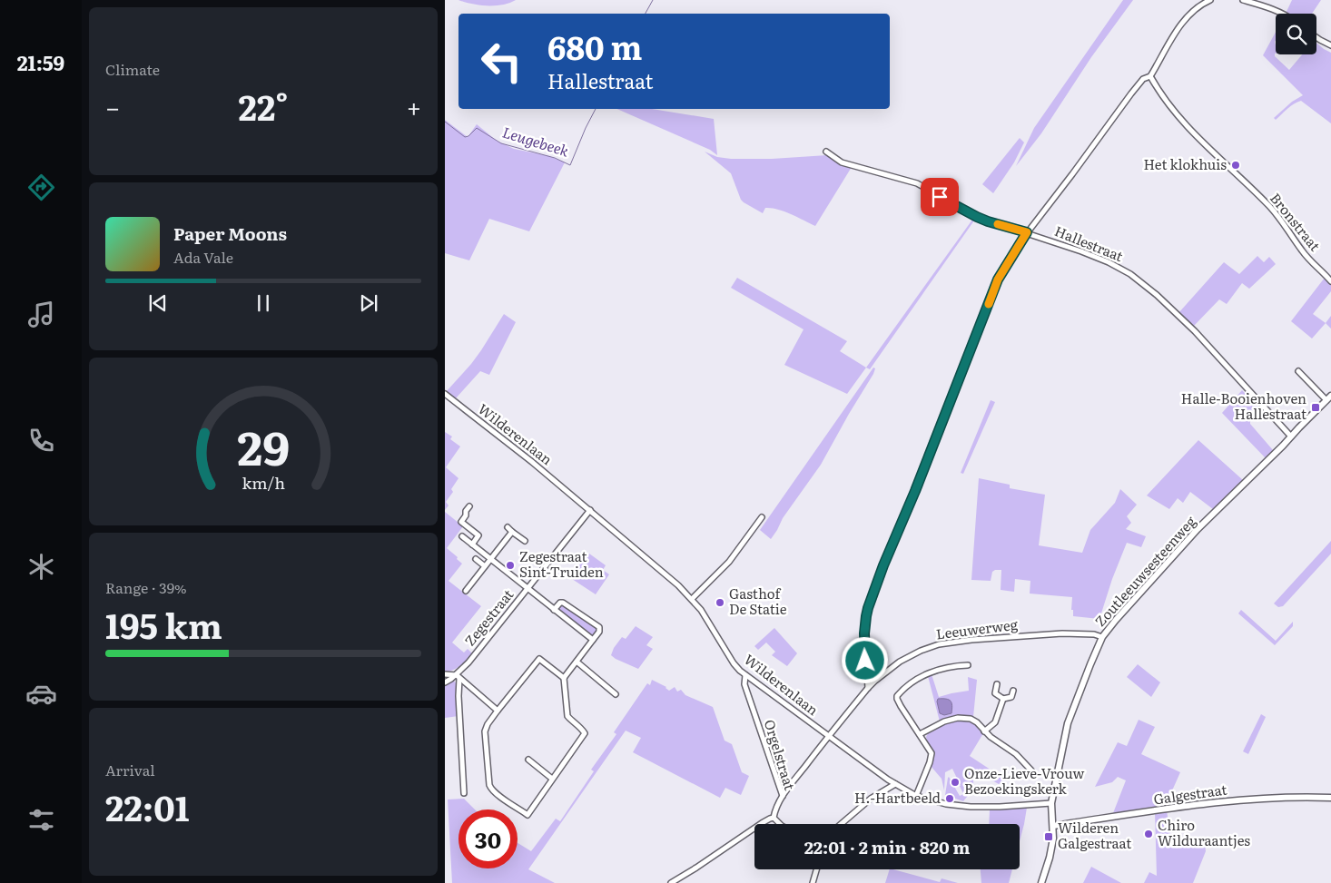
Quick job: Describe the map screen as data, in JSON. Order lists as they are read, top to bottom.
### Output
{
  "streets": {
    "street": [
      "Bronstraat",
      "Hallestraat",
      "Wilderenlaan",
      "Zoutleeuwsesteenweg",
      "Zegestraat",
      "Leeuwerweg",
      "Orgelstraat",
      "Galgestraat"
    ]
  },
  "crossings": [
    ["Hallestraat", "Zoutleeuwsesteenweg"],
    ["Wilderenlaan", "Zoutleeuwsesteenweg"],
    ["Wilderenlaan", "Zegestraat"],
    ["Wilderenlaan", "Leeuwerweg"],
    ["Wilderenlaan", "Orgelstraat"],
    ["Zoutleeuwsesteenweg", "Leeuwerweg"],
    ["Zoutleeuwsesteenweg", "Galgestraat"],
    ["Leeuwerweg", "Orgelstraat"]
  ],
  "water": ["Leugebeek"],
  "places": {
    "other": [
      "Het klokhuis",
      "Zegestraat Sint-Truiden",
      "Gasthof De Statie",
      "Onze-Lieve-Vrouw Bezoekingskerk",
      "H.-Hartbeeld",
      "Chiro Wilduraantjes"
    ],
    "transit": ["Halle-Booienhoven Hallestraat", "Wilderen Galgestraat"]
  },
  "page": {
    "tabs": "21:59",
    "tile": [
      "Climate",
      ["Range · 39%", "195 km"],
      ["Arrival", "22:01"]
    ],
    "turn": ["680 m", "Hallestraat"],
    "heat": ["−", "22°", "+"],
    "song": ["Paper Moons", "Ada Vale"],
    "limit": "30",
    "trip": "22:01 · 2 min · 820 m",
    "gauge": ["29", "km/h"]
  }
}
